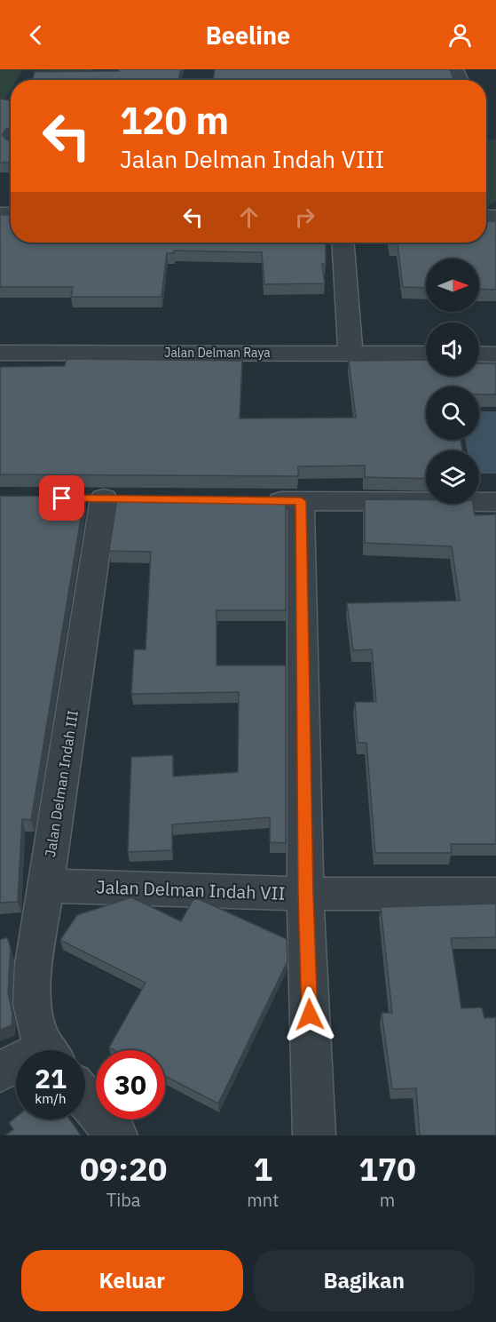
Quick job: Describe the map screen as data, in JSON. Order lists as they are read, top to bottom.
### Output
{
  "streets": {
    "street": ["Jalan Delman Raya", "Jalan Delman Indah III", "Jalan Delman Indah VII"]
  },
  "crossings": [
    ["Jalan Delman Indah III", "Jalan Delman Indah VII"]
  ],
  "north": "right",
  "page": {
    "header": "Beeline",
    "turn": ["120 m", "Jalan Delman Indah VIII"],
    "speed": "21 km/h",
    "limit": "30",
    "eta": [
      "09:20",
      "Tiba",
      "1",
      "mnt",
      "170",
      "m"
    ],
    "buttons": ["Keluar", "Bagikan"]
  }
}
